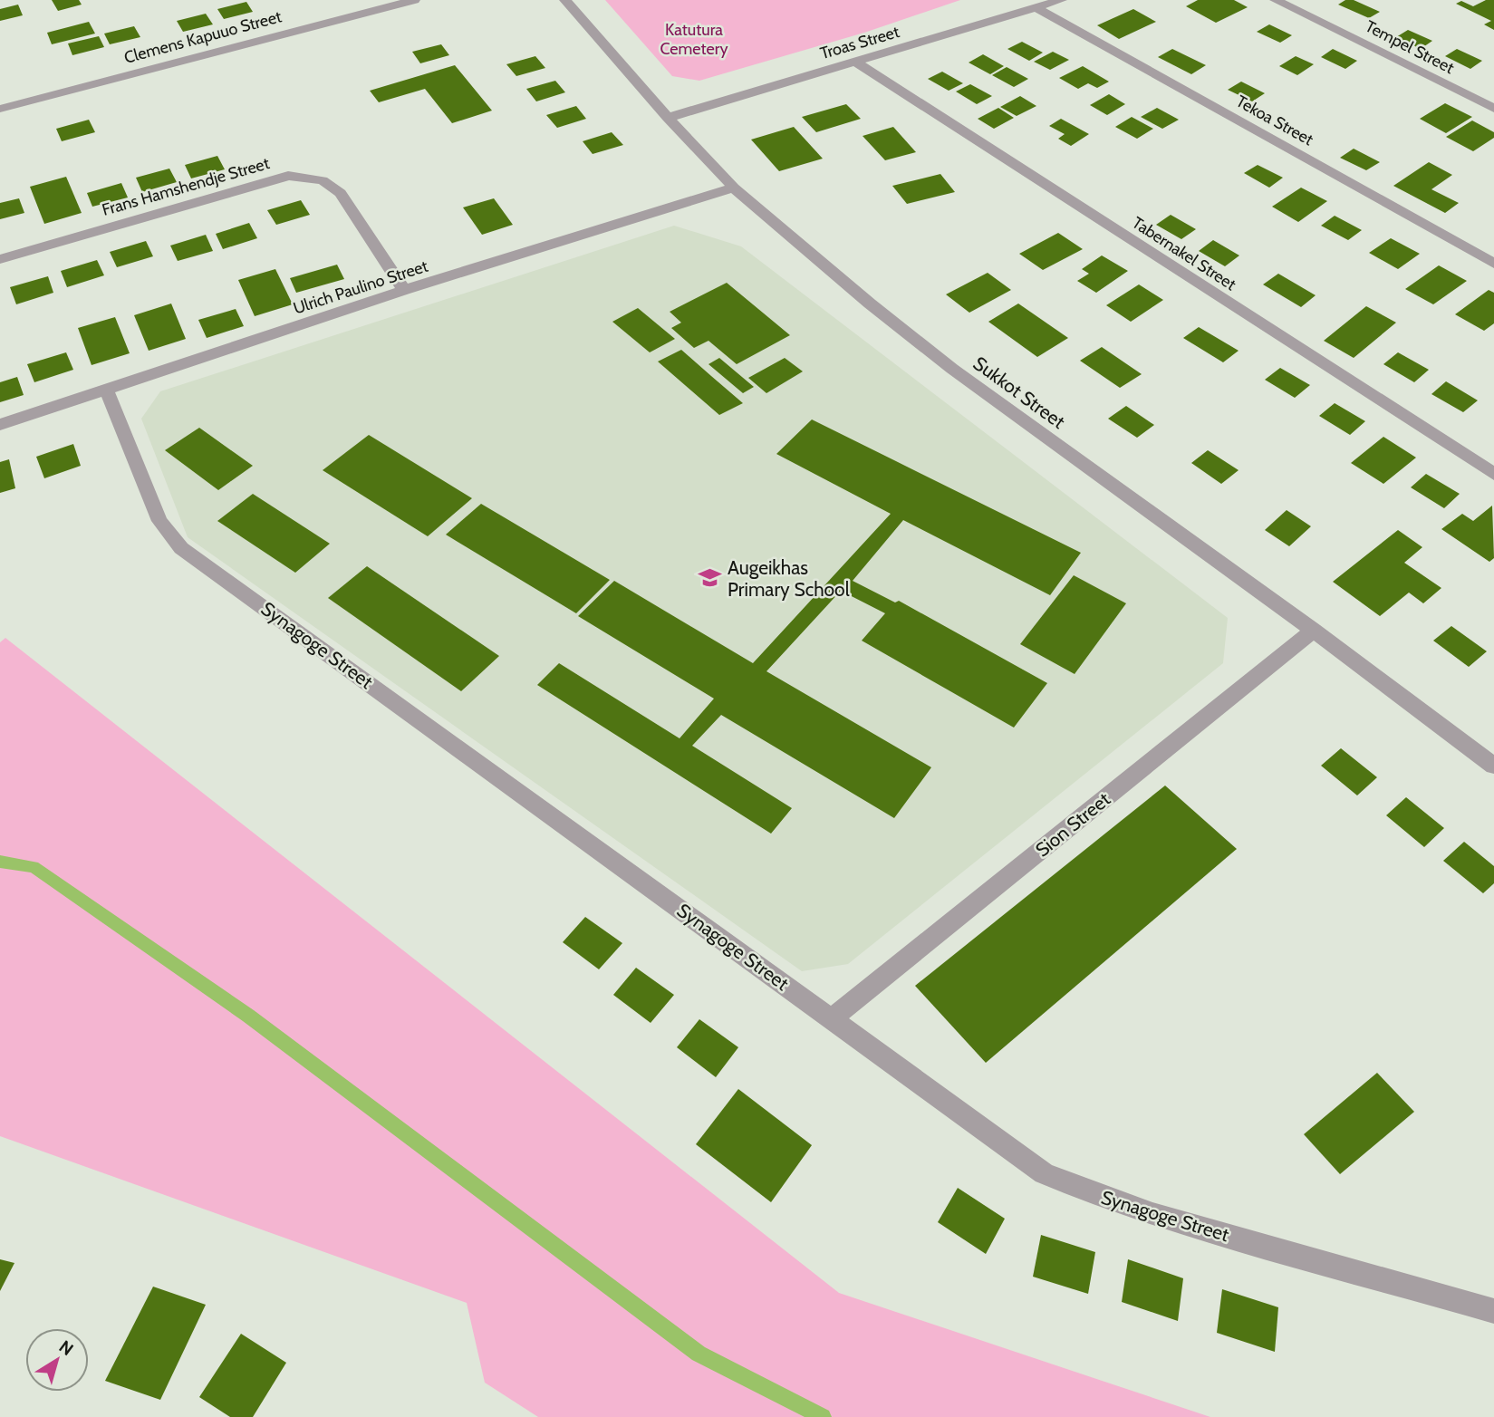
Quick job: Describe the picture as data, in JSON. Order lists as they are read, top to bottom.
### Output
{
  "streets": {
    "street": [
      "Clemens Kapuuo Street",
      "Troas Street",
      "Tempel Street",
      "Tekoa Street",
      "Frans Hamshendje Street",
      "Tabernakel Street",
      "Ulrich Paulino Street",
      "Sukkot Street",
      "Synagoge Street",
      "Sion Street"
    ]
  },
  "crossings": [
    ["Troas Street", "Tekoa Street"],
    ["Troas Street", "Tabernakel Street"],
    ["Troas Street", "Sukkot Street"],
    ["Frans Hamshendje Street", "Ulrich Paulino Street"],
    ["Ulrich Paulino Street", "Sukkot Street"],
    ["Ulrich Paulino Street", "Synagoge Street"],
    ["Sukkot Street", "Sion Street"],
    ["Synagoge Street", "Sion Street"]
  ],
  "parks": ["Katutura Cemetery"],
  "places": {
    "school or university": ["Augeikhas Primary School"]
  },
  "north": "top right"
}
